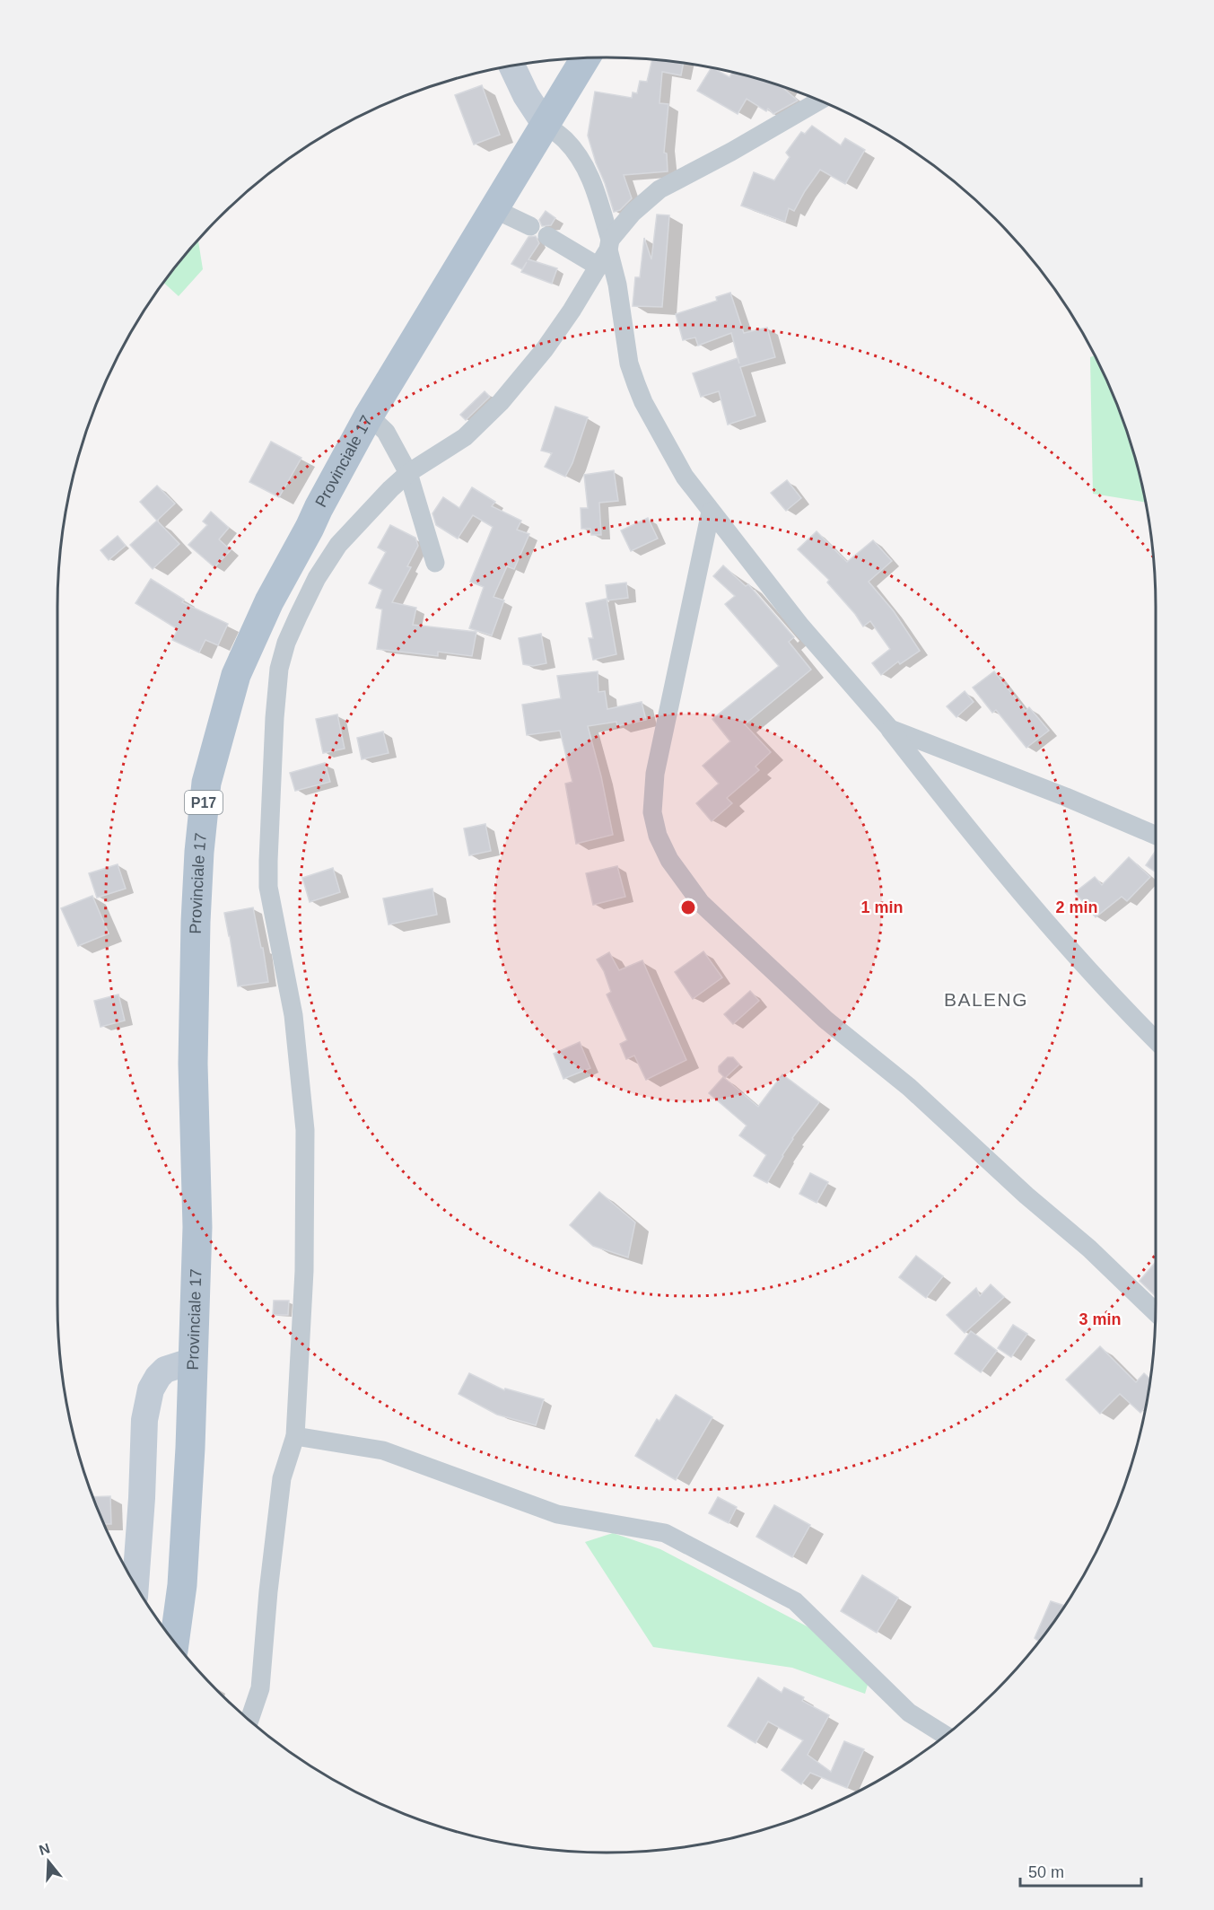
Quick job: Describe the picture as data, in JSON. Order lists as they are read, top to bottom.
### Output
{
  "streets": {
    "main road": ["Provinciale 17", "P17"]
  },
  "districts": ["BALENG"],
  "scale_bar": "50 m",
  "north": "top",
  "rings": ["1 min", "2 min", "3 min"]
}
